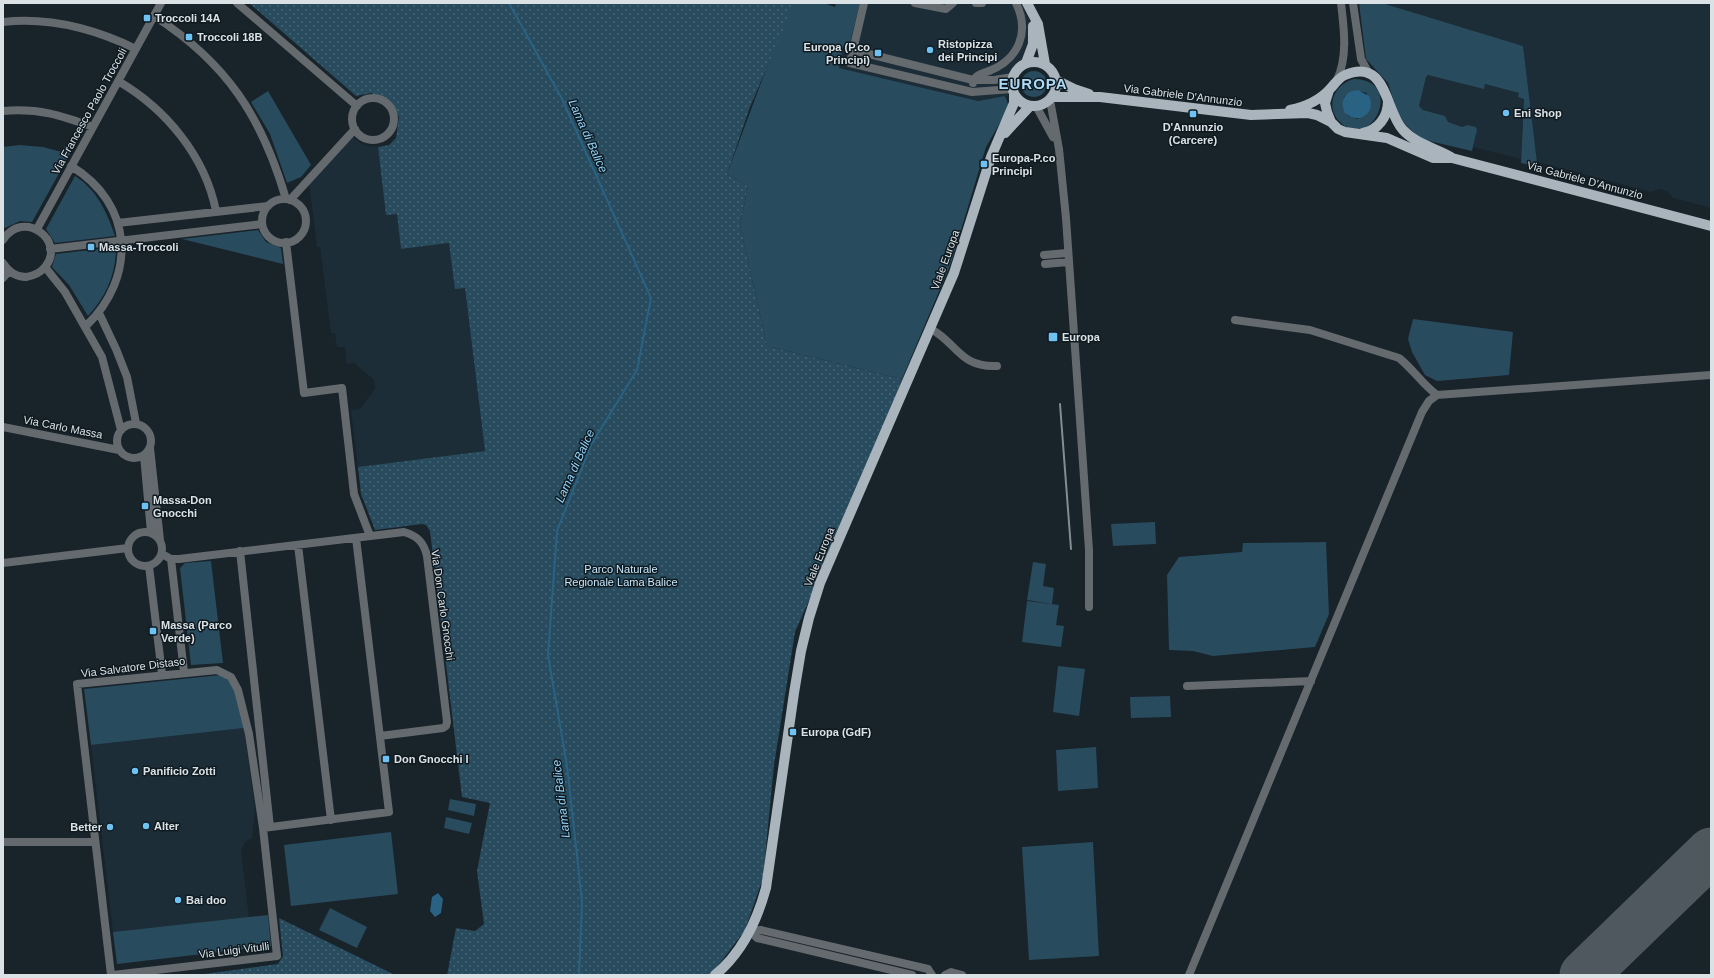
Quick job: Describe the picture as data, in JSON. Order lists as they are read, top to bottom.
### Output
{
  "streets": {
    "main road": ["Via Gabriele D'Annunzio", "Viale Europa"],
    "street": [
      "Via Francesco Paolo Troccoli",
      "Via Carlo Massa",
      "Via Don Carlo Gnocchi",
      "Via Salvatore Distaso",
      "Via Luigi Vitulli"
    ]
  },
  "crossings": [
    ["Via Gabriele D'Annunzio", "Viale Europa"],
    ["Via Salvatore Distaso", "Via Luigi Vitulli"]
  ],
  "districts": ["EUROPA"],
  "water": ["Lama di Balice"],
  "parks": ["Parco Naturale Regionale Lama Balice"],
  "places": {
    "transit": [
      "Troccoli 14A",
      "Troccoli 18B",
      "Europa (P.co Principi)",
      "D'Annunzio (Carcere)",
      "Europa-P.co Principi",
      "Massa-Troccoli",
      "Europa",
      "Massa-Don Gnocchi",
      "Massa (Parco Verde)",
      "Europa (GdF)",
      "Don Gnocchi I"
    ],
    "other": [
      "Ristopizza dei Principi",
      "Eni Shop",
      "Panificio Zotti",
      "Alter",
      "Better",
      "Bai doo"
    ]
  }
}
